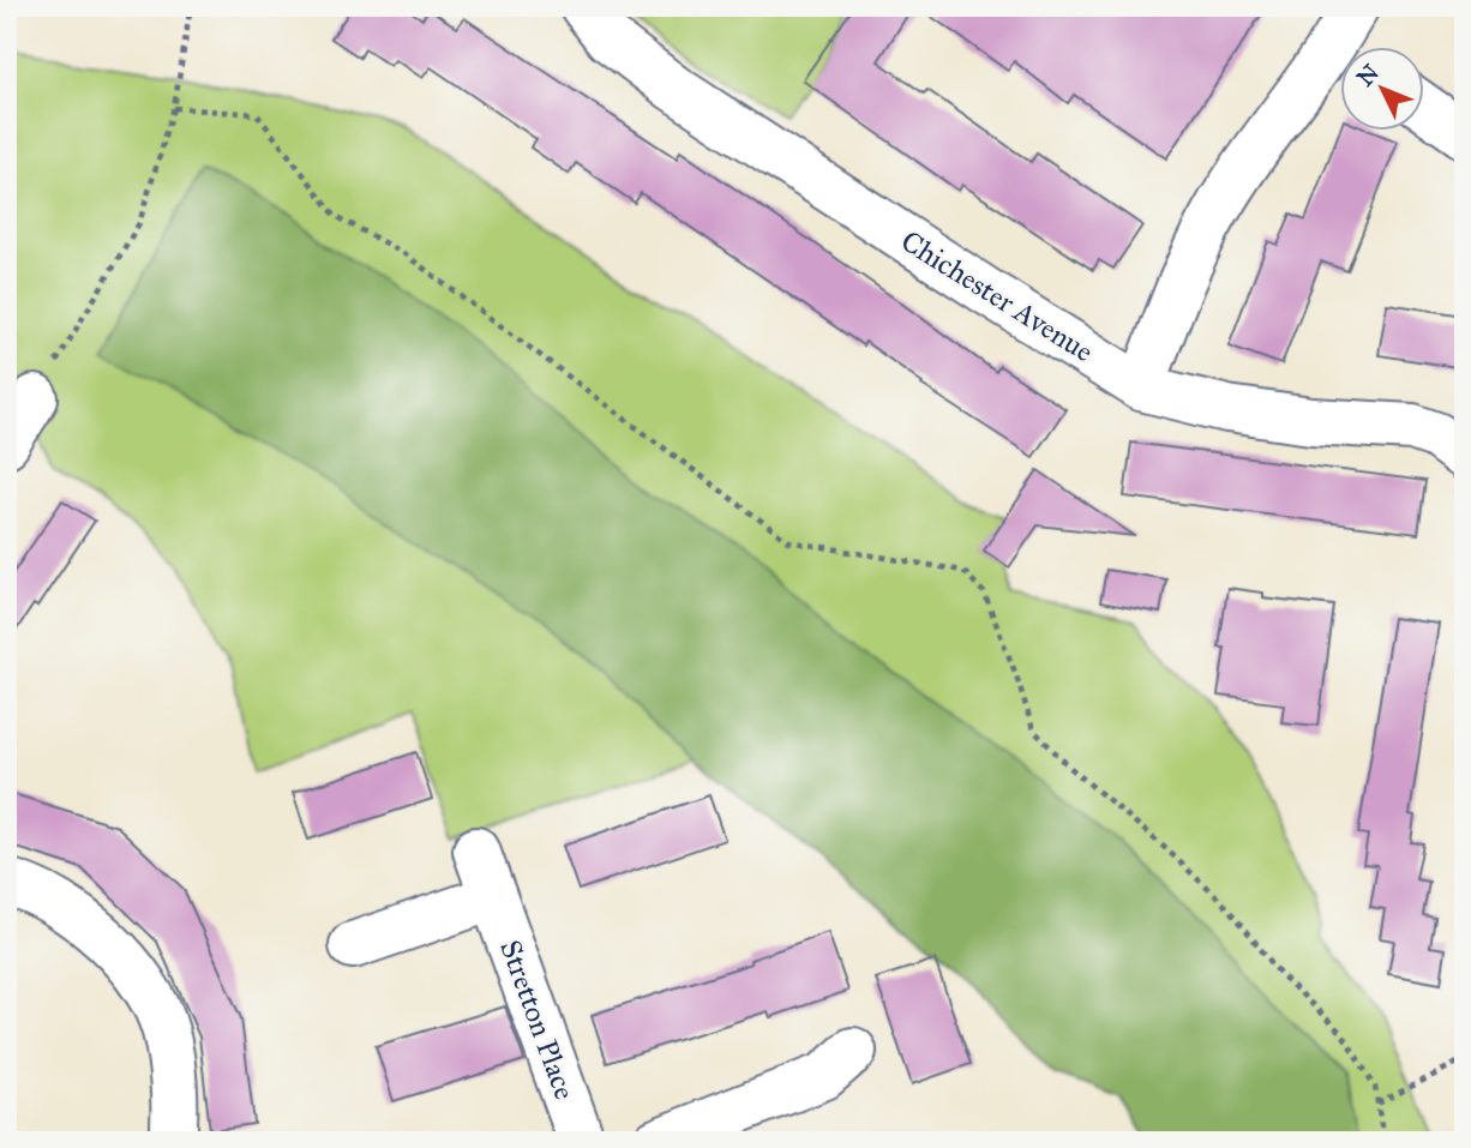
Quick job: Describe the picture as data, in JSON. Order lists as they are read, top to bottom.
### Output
{
  "streets": {
    "street": ["Chichester Avenue", "Stretton Place"]
  },
  "north": "top left"
}
